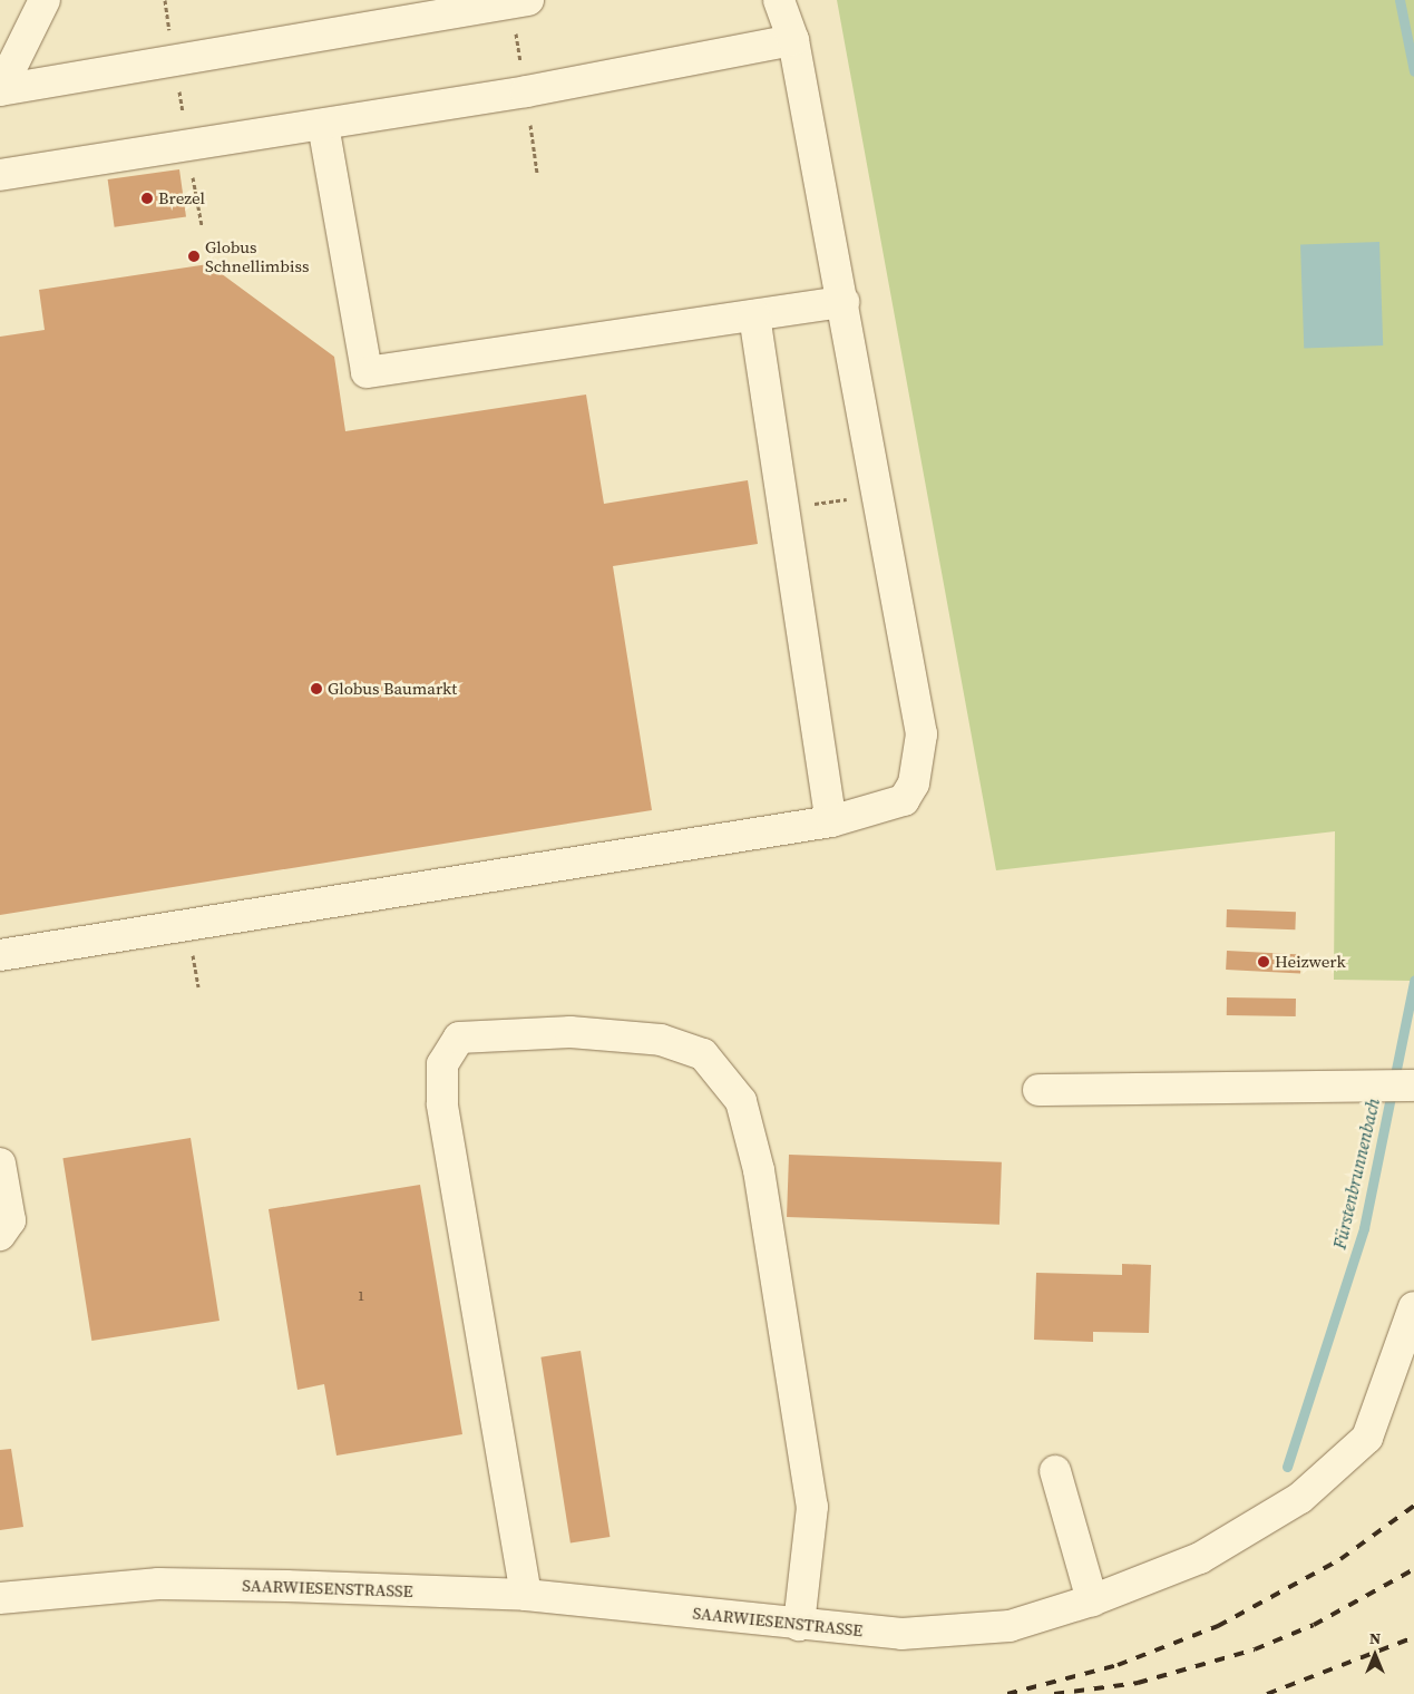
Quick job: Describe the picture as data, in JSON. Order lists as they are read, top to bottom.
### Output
{
  "streets": {
    "street": ["SAARWIESENSTRASSE"]
  },
  "water": ["Fürstenbrunnenbach"],
  "places": [
    "Brezel",
    "Globus Schnellimbiss",
    "Globus Baumarkt",
    "Heizwerk"
  ],
  "house_numbers": ["1"],
  "north": "top"
}
